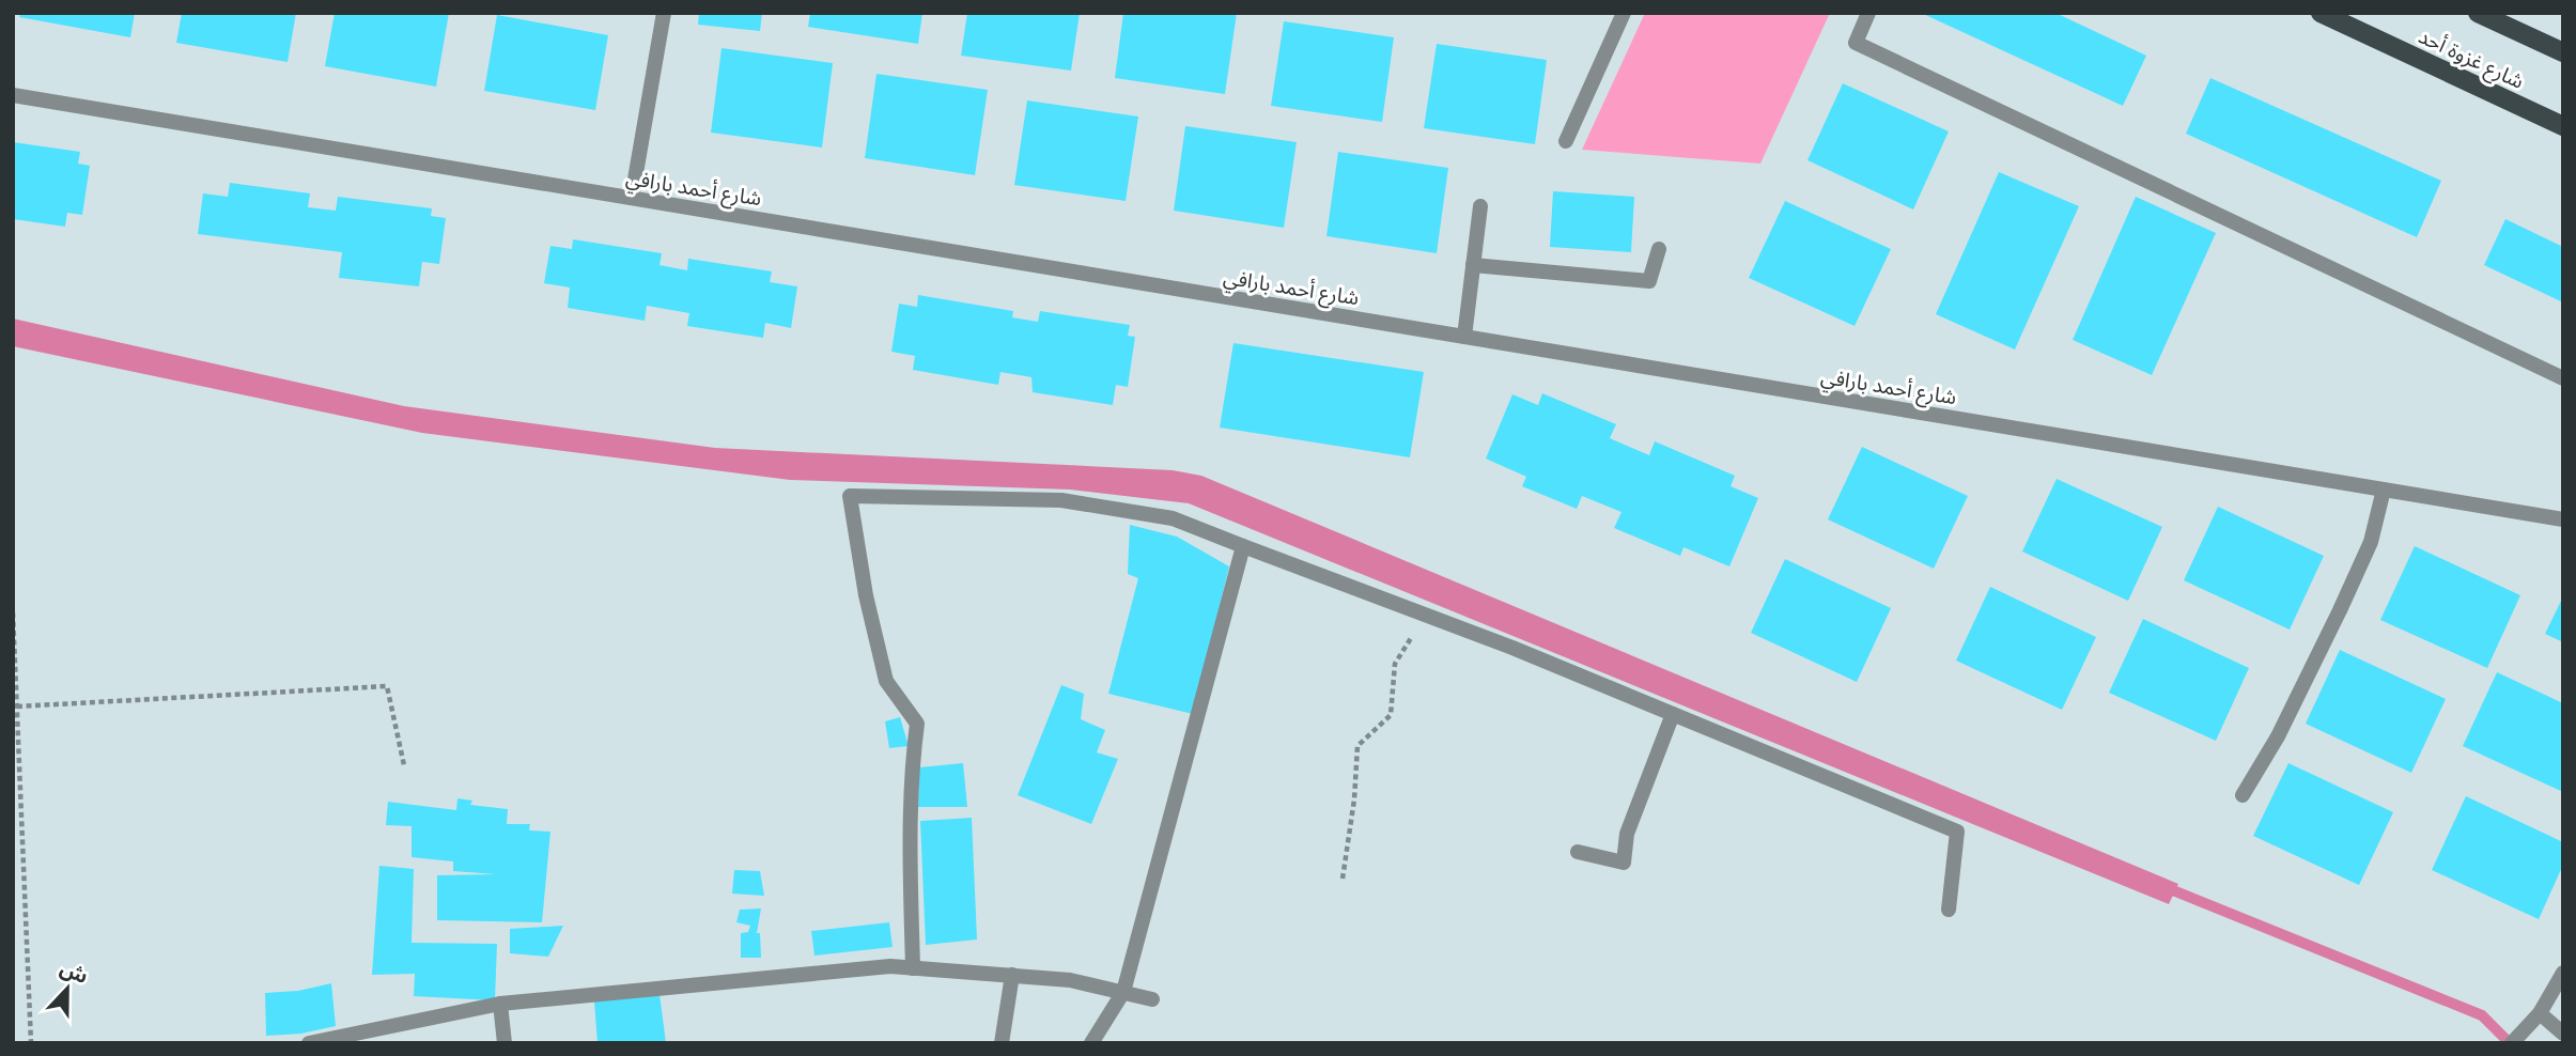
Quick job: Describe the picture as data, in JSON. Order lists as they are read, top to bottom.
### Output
{
  "streets": {
    "main road": ["شارع غزوة أحد"],
    "street": ["شارع أحمد بارافي"]
  },
  "north": "top"
}
